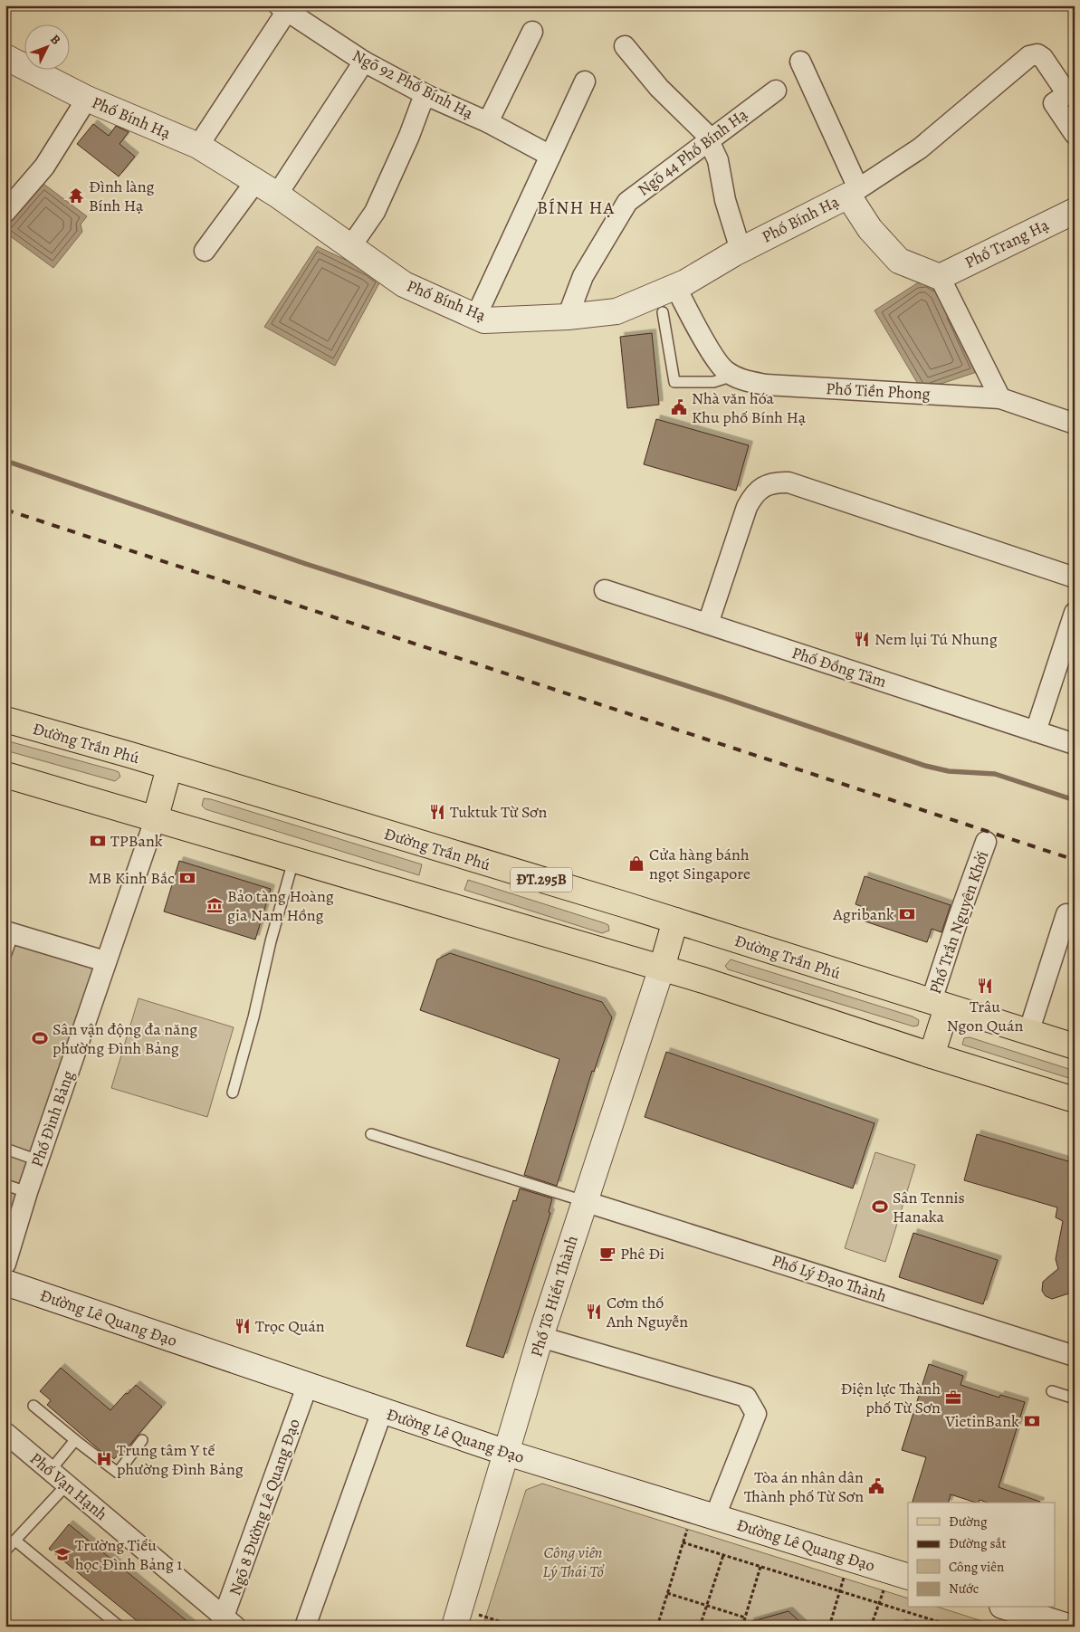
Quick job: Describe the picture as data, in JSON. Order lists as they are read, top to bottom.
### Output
{
  "streets": {
    "main road": ["Đường Trần Phú", "ĐT.295B"],
    "street": [
      "Ngõ 92 Phố Bính Hạ",
      "Phố Bính Hạ",
      "Ngõ 44 Phố Bính Hạ",
      "Phố Trang Hạ",
      "Phố Tiền Phong",
      "Phố Đồng Tâm",
      "Phố Trần Nguyên Khởi",
      "Phố Đình Bảng",
      "Phố Lý Đạo Thành",
      "Phố Tô Hiến Thành",
      "Đường Lê Quang Đạo",
      "Phố Vạn Hạnh",
      "Ngõ 8 Đường Lê Quang Đạo"
    ]
  },
  "crossings": [
    ["Phố Bính Hạ", "Ngõ 44 Phố Bính Hạ"],
    ["Phố Bính Hạ", "Phố Trang Hạ"],
    ["Phố Bính Hạ", "Phố Tiền Phong"],
    ["Đường Trần Phú", "Phố Trần Nguyên Khởi"],
    ["Phố Lý Đạo Thành", "Phố Tô Hiến Thành"],
    ["Phố Tô Hiến Thành", "Đường Lê Quang Đạo"],
    ["Đường Lê Quang Đạo", "Ngõ 8 Đường Lê Quang Đạo"],
    ["Phố Vạn Hạnh", "Ngõ 8 Đường Lê Quang Đạo"]
  ],
  "districts": ["BÍNH HẠ"],
  "parks": ["Công viên Lý Thái Tổ"],
  "places": {
    "temple": ["Đình làng Bính Hạ"],
    "public building": ["Nhà văn hóa Khu phố Bính Hạ", "Tòa án nhân dân Thành phố Từ Sơn"],
    "restaurant": [
      "Nem lụi Tú Nhung",
      "Tuktuk Từ Sơn",
      "Trâu Ngon Quán",
      "Cơm thố Anh Nguyễn",
      "Trọc Quán"
    ],
    "bank": [
      "TPBank",
      "MB Kinh Bắc",
      "Agribank",
      "VietinBank"
    ],
    "shop": ["Cửa hàng bánh ngọt Singapore"],
    "museum": ["Bảo tàng Hoàng gia Nam Hồng"],
    "sports": ["Sân vận động đa năng phường Đình Bảng", "Sân Tennis Hanaka"],
    "cafe": ["Phê Đi"],
    "office": ["Điện lực Thành phố Từ Sơn"],
    "hospital": ["Trung tâm Y tế phường Đình Bảng"],
    "school or university": ["Trường Tiểu học Đình Bảng 1"]
  },
  "legend": [
    "Đường",
    "Đường sắt",
    "Công viên",
    "Nước"
  ],
  "north": "top right"
}
